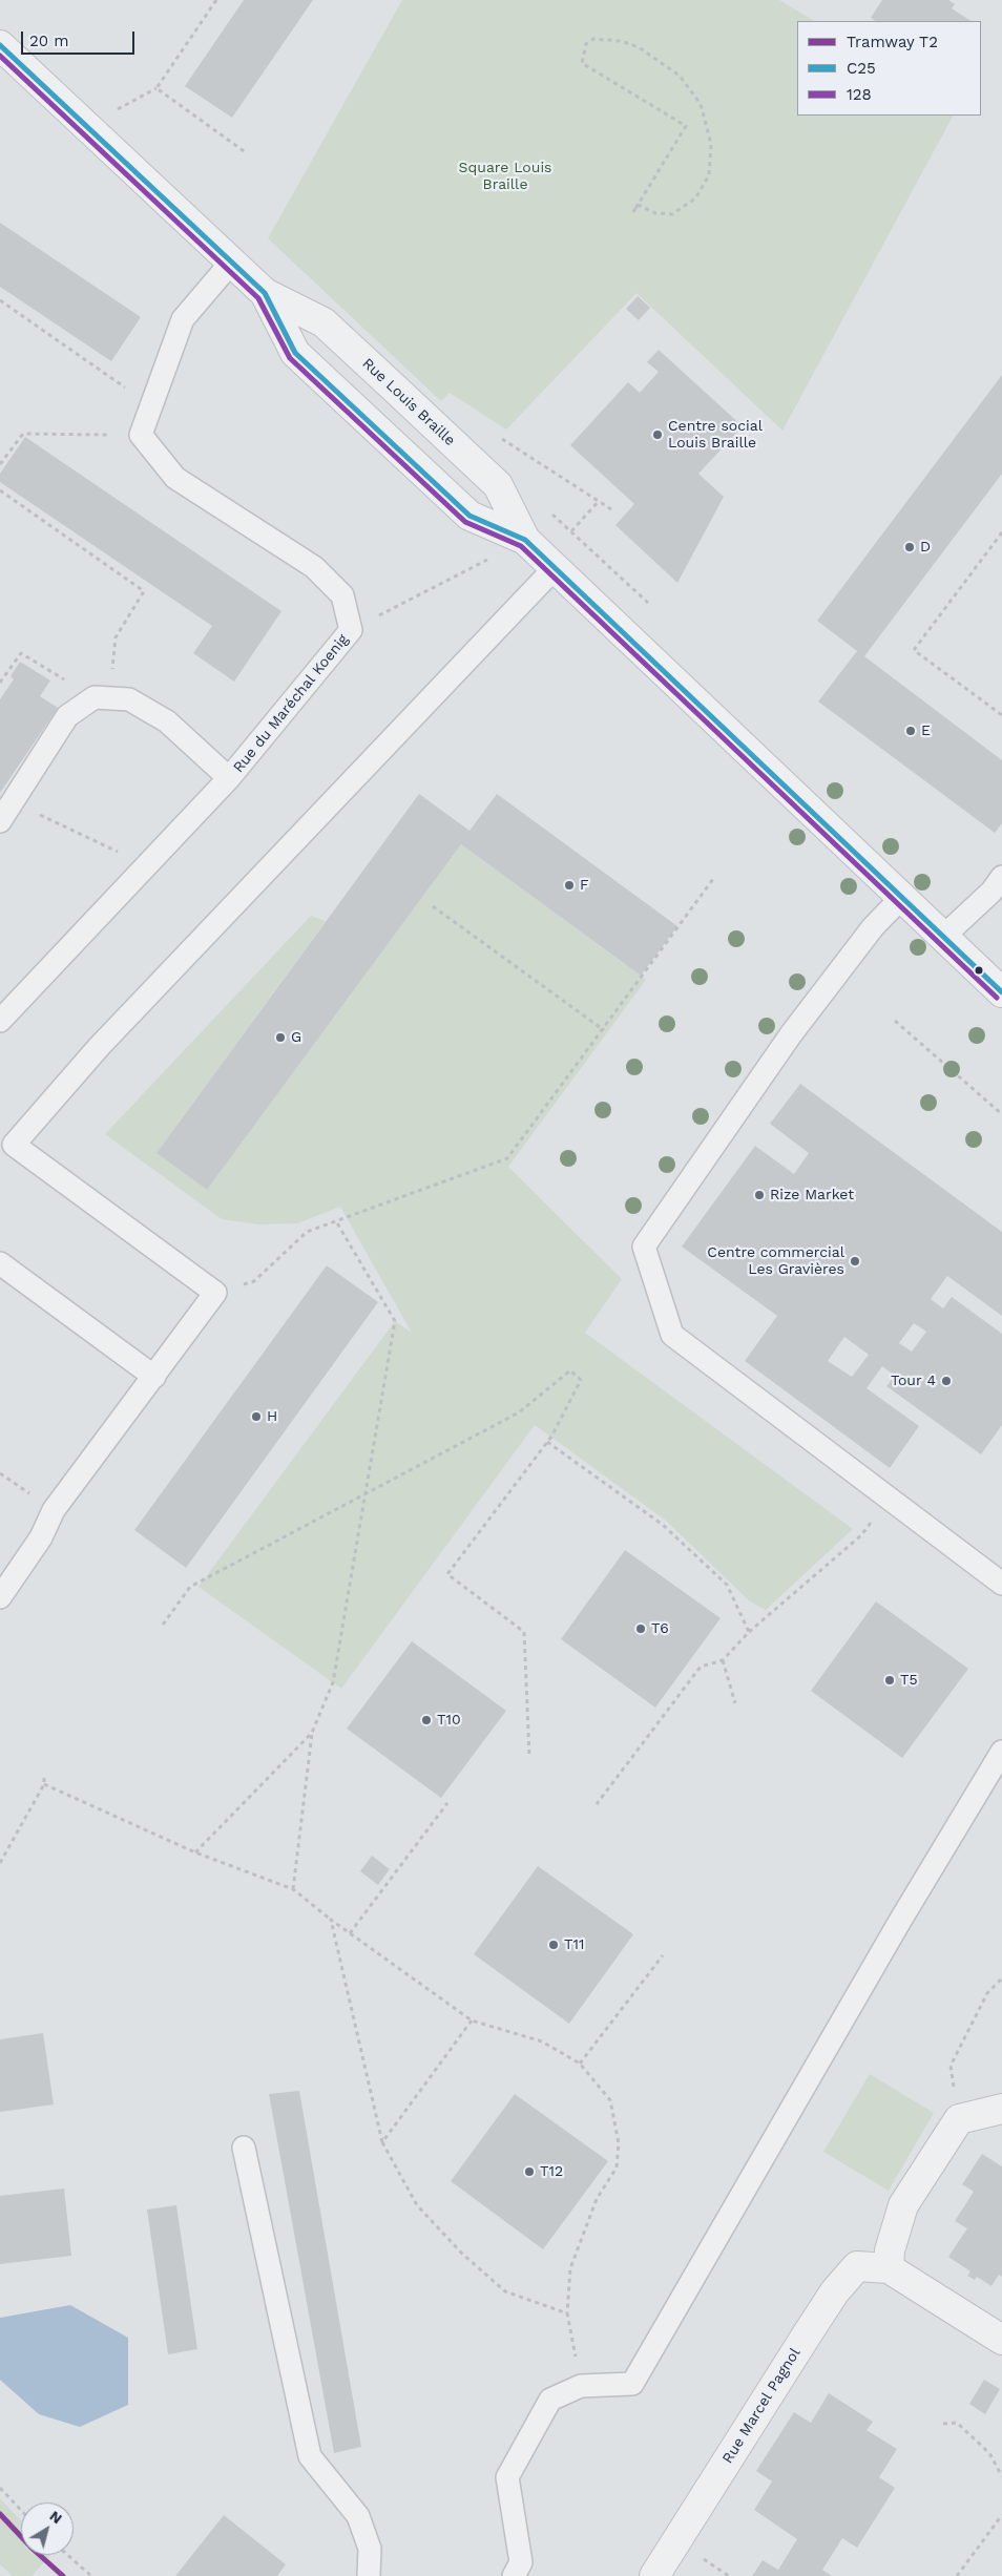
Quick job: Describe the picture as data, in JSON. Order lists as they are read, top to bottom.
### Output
{
  "streets": {
    "street": ["Rue Louis Braille", "Rue Marcel Pagnol"],
    "lane": ["Rue du Maréchal Koenig"]
  },
  "parks": ["Square Louis Braille"],
  "places": [
    "Centre social Louis Braille",
    "D",
    "E",
    "F",
    "G",
    "Rize Market",
    "Centre commercial Les Gravières",
    "Tour 4",
    "H",
    "T6",
    "T5",
    "T10",
    "T11",
    "T12"
  ],
  "lines": ["transit line C25", "transit line 128", "tram line T2"],
  "legend": ["Tramway T2", "C25", "128"],
  "scale_bar": "20 m",
  "north": "top right"
}
